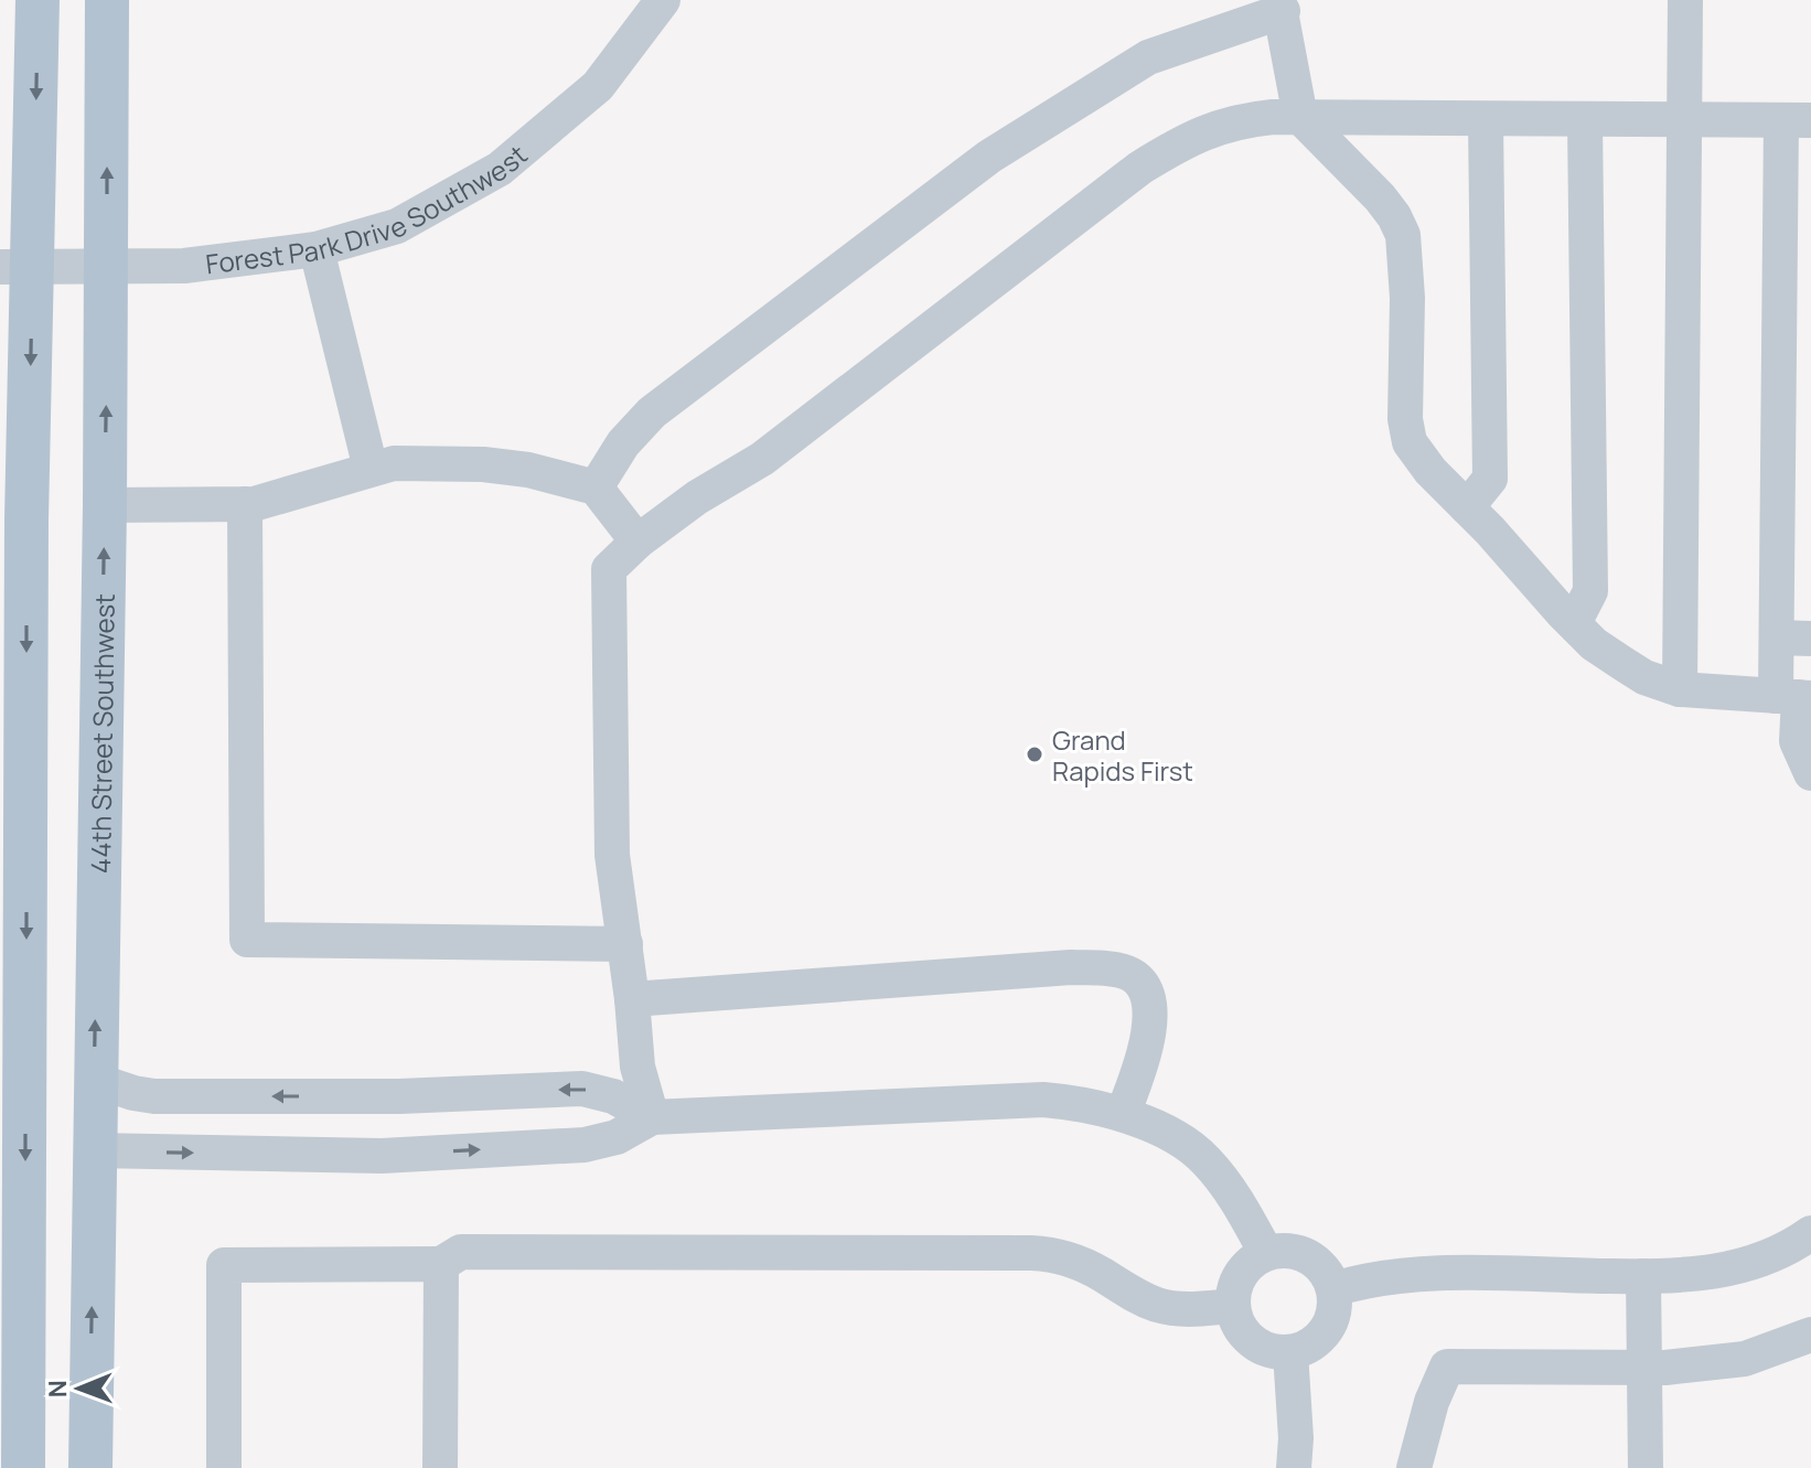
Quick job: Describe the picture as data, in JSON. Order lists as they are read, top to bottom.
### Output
{
  "streets": {
    "main road": ["44th Street Southwest"],
    "street": ["Forest Park Drive Southwest"]
  },
  "crossings": [
    ["Forest Park Drive Southwest", "44th Street Southwest"]
  ],
  "places": ["Grand Rapids First"],
  "north": "left"
}
